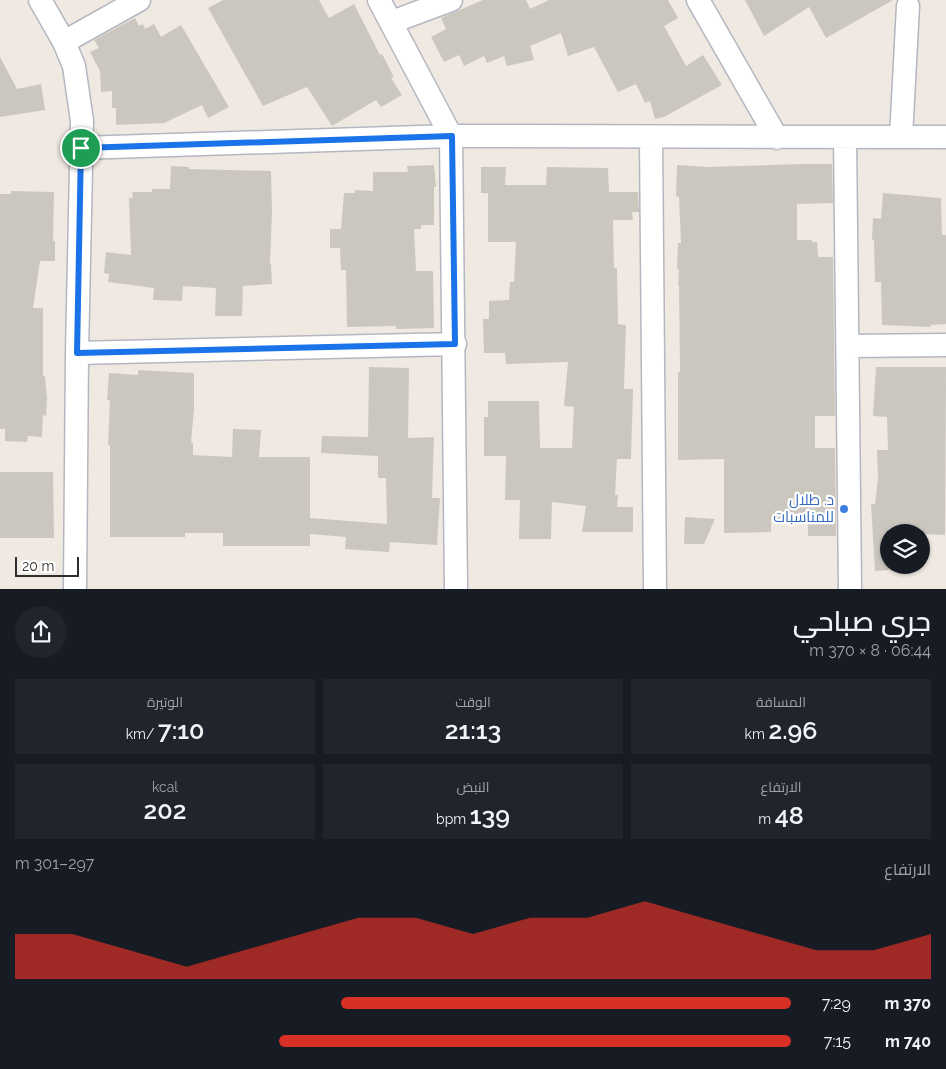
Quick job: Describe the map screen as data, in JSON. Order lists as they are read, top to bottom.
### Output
{
  "places": ["د. طلال للمناسبات"],
  "scale_bar": "20 m",
  "page": {
    "scale": "20 m",
    "heading": ["جري صباحي", "06:44 · 8 × 370 m"],
    "stats": [
      ["المسافة", "2.96 km"],
      ["الوقت", "21:13"],
      ["الوتيرة", "7:10 /km"],
      ["الارتفاع", "48 m"],
      ["النبض", "139 bpm"],
      ["kcal", "202"]
    ],
    "chart": ["الارتفاع", "297–301 m"],
    "list": [
      {
        "name": "370 m",
        "note": "7:29"
      },
      {
        "name": "740 m",
        "note": "7:15"
      }
    ]
  }
}
